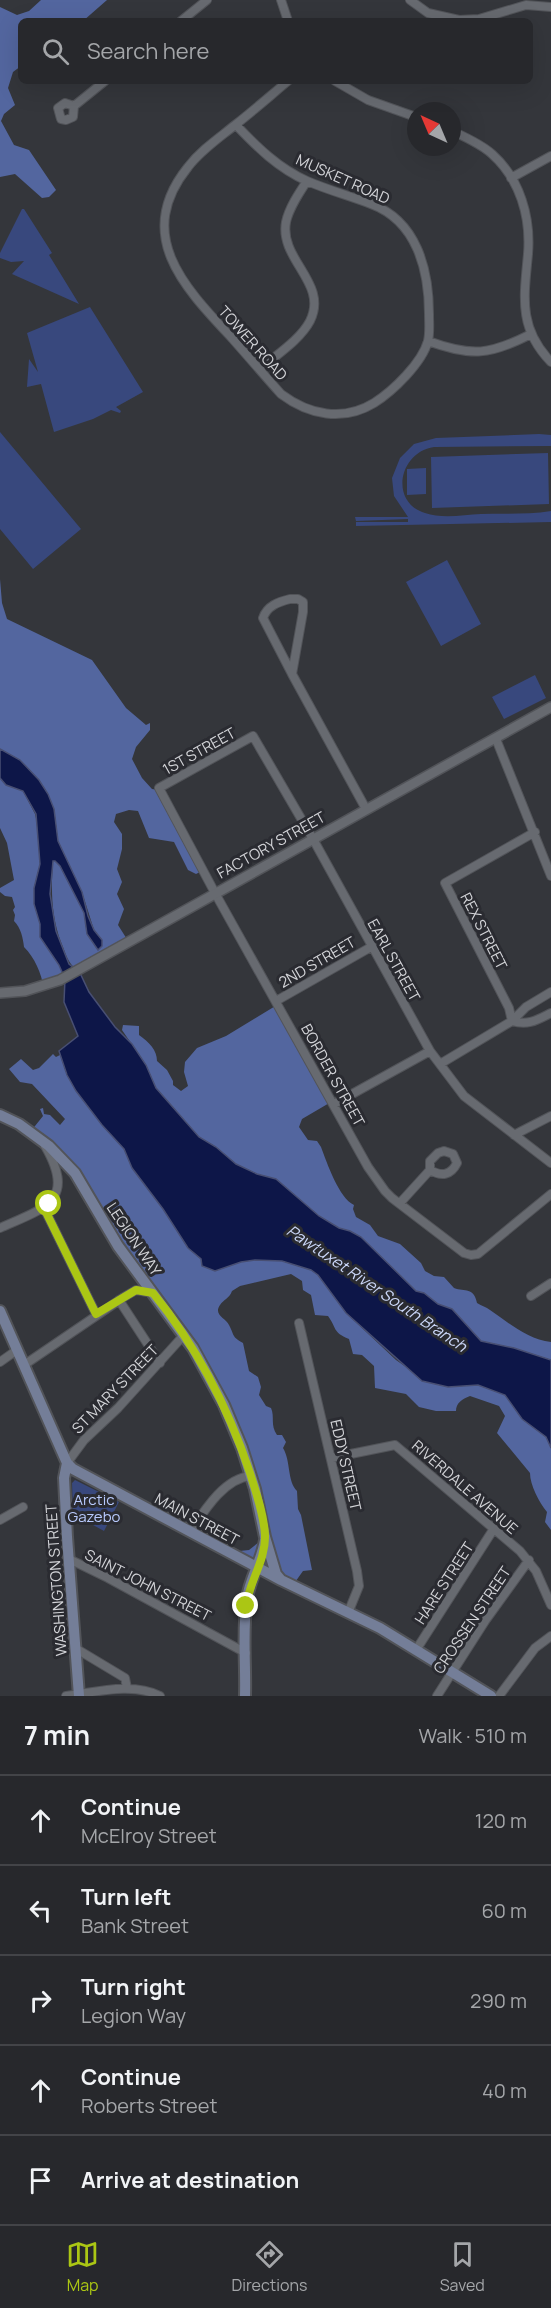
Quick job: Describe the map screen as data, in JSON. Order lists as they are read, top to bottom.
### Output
{
  "streets": {
    "main road": ["LEGION WAY", "MAIN STREET", "WASHINGTON STREET"],
    "street": [
      "MUSKET ROAD",
      "TOWER ROAD",
      "1ST STREET",
      "FACTORY STREET",
      "REX STREET",
      "EARL STREET",
      "2ND STREET",
      "BORDER STREET",
      "ST MARY STREET",
      "EDDY STREET",
      "RIVERDALE AVENUE",
      "HARE STREET",
      "SAINT JOHN STREET",
      "CROSSEN STREET"
    ]
  },
  "crossings": [
    ["MUSKET ROAD", "TOWER ROAD"],
    ["1ST STREET", "EARL STREET"],
    ["1ST STREET", "BORDER STREET"],
    ["FACTORY STREET", "EARL STREET"],
    ["FACTORY STREET", "BORDER STREET"],
    ["EARL STREET", "2ND STREET"],
    ["2ND STREET", "BORDER STREET"],
    ["LEGION WAY", "ST MARY STREET"],
    ["LEGION WAY", "MAIN STREET"],
    ["LEGION WAY", "SAINT JOHN STREET"],
    ["ST MARY STREET", "MAIN STREET"],
    ["ST MARY STREET", "WASHINGTON STREET"],
    ["EDDY STREET", "RIVERDALE AVENUE"],
    ["EDDY STREET", "MAIN STREET"],
    ["RIVERDALE AVENUE", "HARE STREET"],
    ["RIVERDALE AVENUE", "CROSSEN STREET"],
    ["MAIN STREET", "WASHINGTON STREET"],
    ["MAIN STREET", "HARE STREET"],
    ["MAIN STREET", "CROSSEN STREET"],
    ["WASHINGTON STREET", "SAINT JOHN STREET"]
  ],
  "water": ["Pawtuxet River South Branch"],
  "parks": ["Arctic Gazebo"],
  "north": "top left",
  "page": {
    "search": "Search here",
    "heading": ["7 min", "Walk · 510 m"],
    "list": [
      ["Continue", "McElroy Street", "120 m"],
      ["Turn left", "Bank Street", "60 m"],
      ["Turn right", "Legion Way", "290 m"],
      ["Continue", "Roberts Street", "40 m"],
      "Arrive at destination"
    ],
    "nav": ["Map", "Directions", "Saved"]
  }
}
